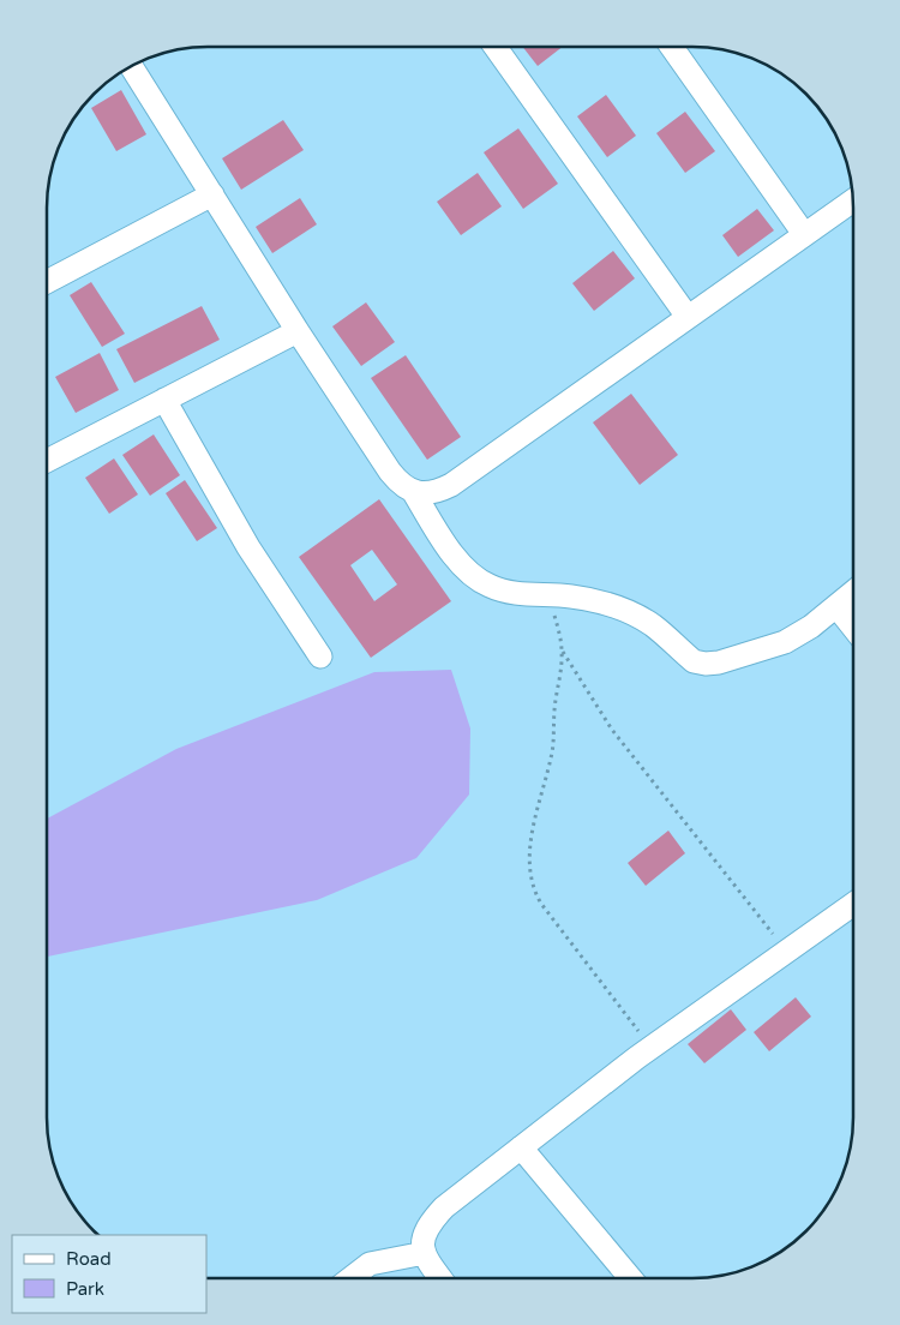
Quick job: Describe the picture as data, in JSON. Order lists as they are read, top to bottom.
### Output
{
  "legend": ["Road", "Park"]
}
